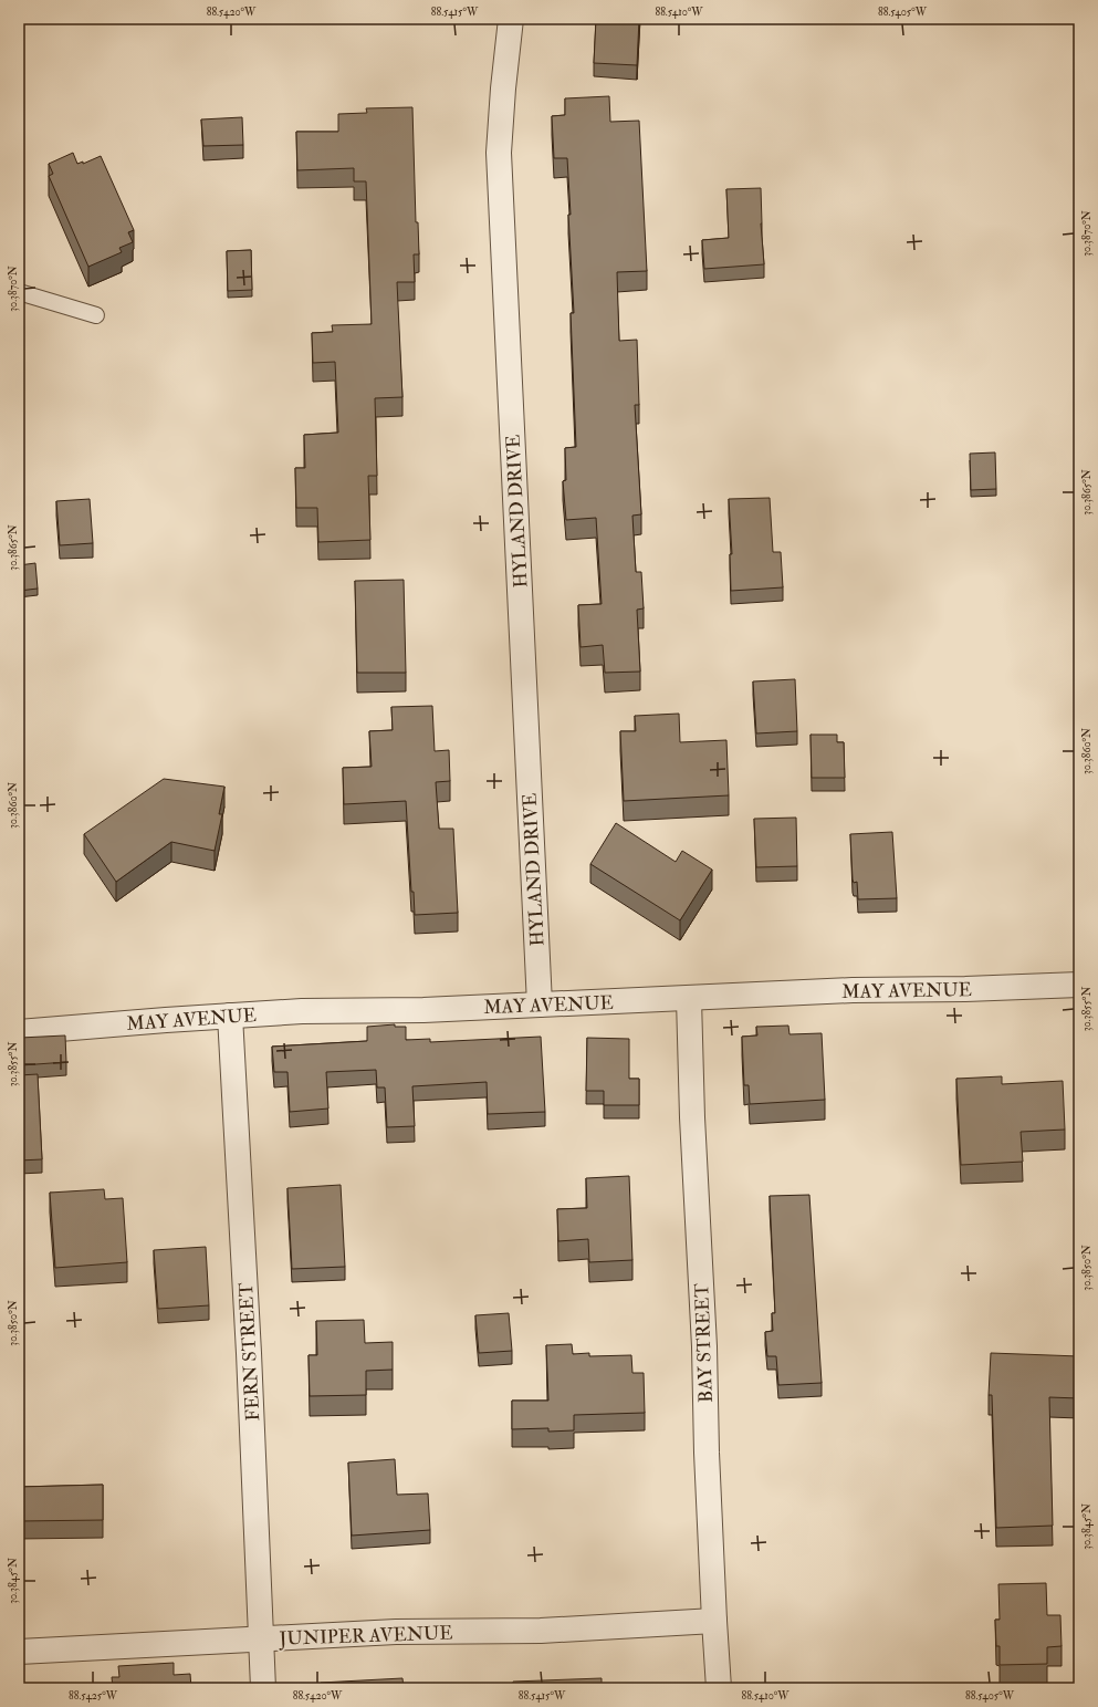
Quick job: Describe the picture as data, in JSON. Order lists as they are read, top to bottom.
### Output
{
  "streets": {
    "street": [
      "HYLAND DRIVE",
      "MAY AVENUE",
      "BAY STREET",
      "FERN STREET",
      "JUNIPER AVENUE"
    ]
  },
  "crossings": [
    ["HYLAND DRIVE", "MAY AVENUE"],
    ["MAY AVENUE", "BAY STREET"],
    ["MAY AVENUE", "FERN STREET"],
    ["BAY STREET", "JUNIPER AVENUE"],
    ["FERN STREET", "JUNIPER AVENUE"]
  ],
  "coordinates": [
    "88.5420°W",
    "88.5415°W",
    "88.5410°W",
    "88.5405°W",
    "30.3870°N",
    "30.3865°N",
    "30.3860°N",
    "30.3855°N",
    "30.3850°N",
    "30.3845°N",
    "88.5425°W"
  ]
}
